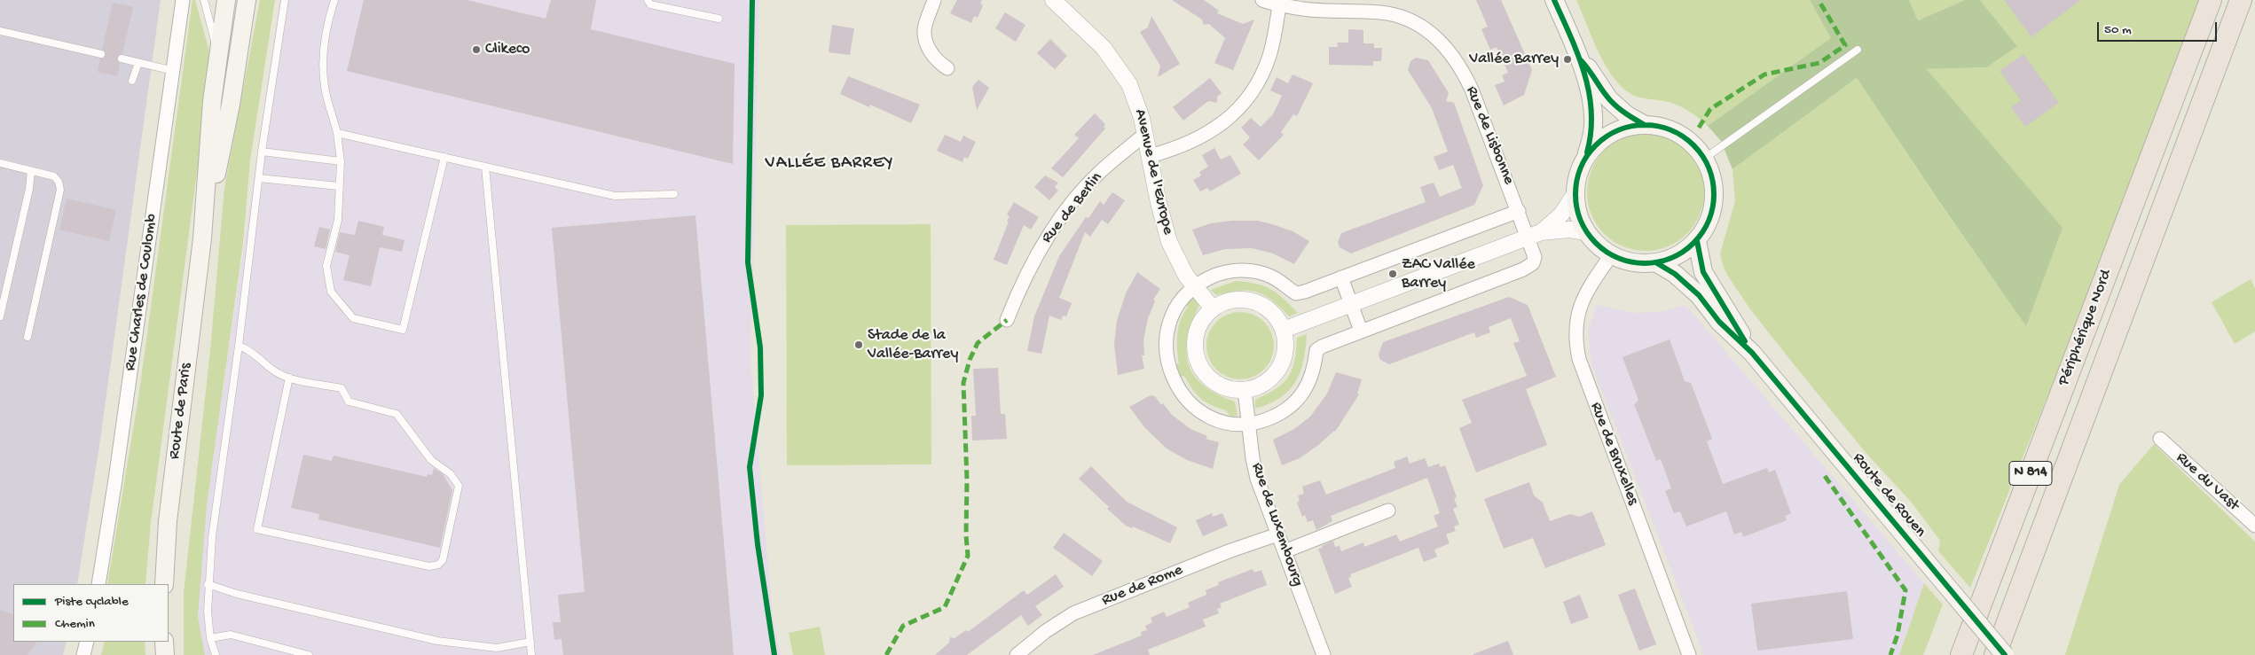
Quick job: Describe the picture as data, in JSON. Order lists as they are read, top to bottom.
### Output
{
  "streets": {
    "highway": ["Périphérique Nord", "N 814"],
    "main road": ["Route de Paris", "Route de Rouen"],
    "street": [
      "Rue de Lisbonne",
      "Avenue de l'Europe",
      "Rue de Berlin",
      "Rue Charles de Coulomb",
      "Rue de Bruxelles",
      "Rue du Vast",
      "Rue de Luxembourg",
      "Rue de Rome"
    ]
  },
  "crossings": [
    ["Rue de Lisbonne", "Rue de Luxembourg"],
    ["Avenue de l'Europe", "Rue de Berlin"],
    ["Avenue de l'Europe", "Rue de Luxembourg"],
    ["Rue de Bruxelles", "Route de Rouen"],
    ["Rue de Luxembourg", "Rue de Rome"]
  ],
  "districts": ["VALLÉE BARREY"],
  "places": [
    "Clikeco",
    "Vallée Barrey",
    "ZAC Vallée Barrey",
    "Stade de la Vallée-Barrey"
  ],
  "legend": ["Piste cyclable", "Chemin"],
  "scale_bar": "50 m"
}
